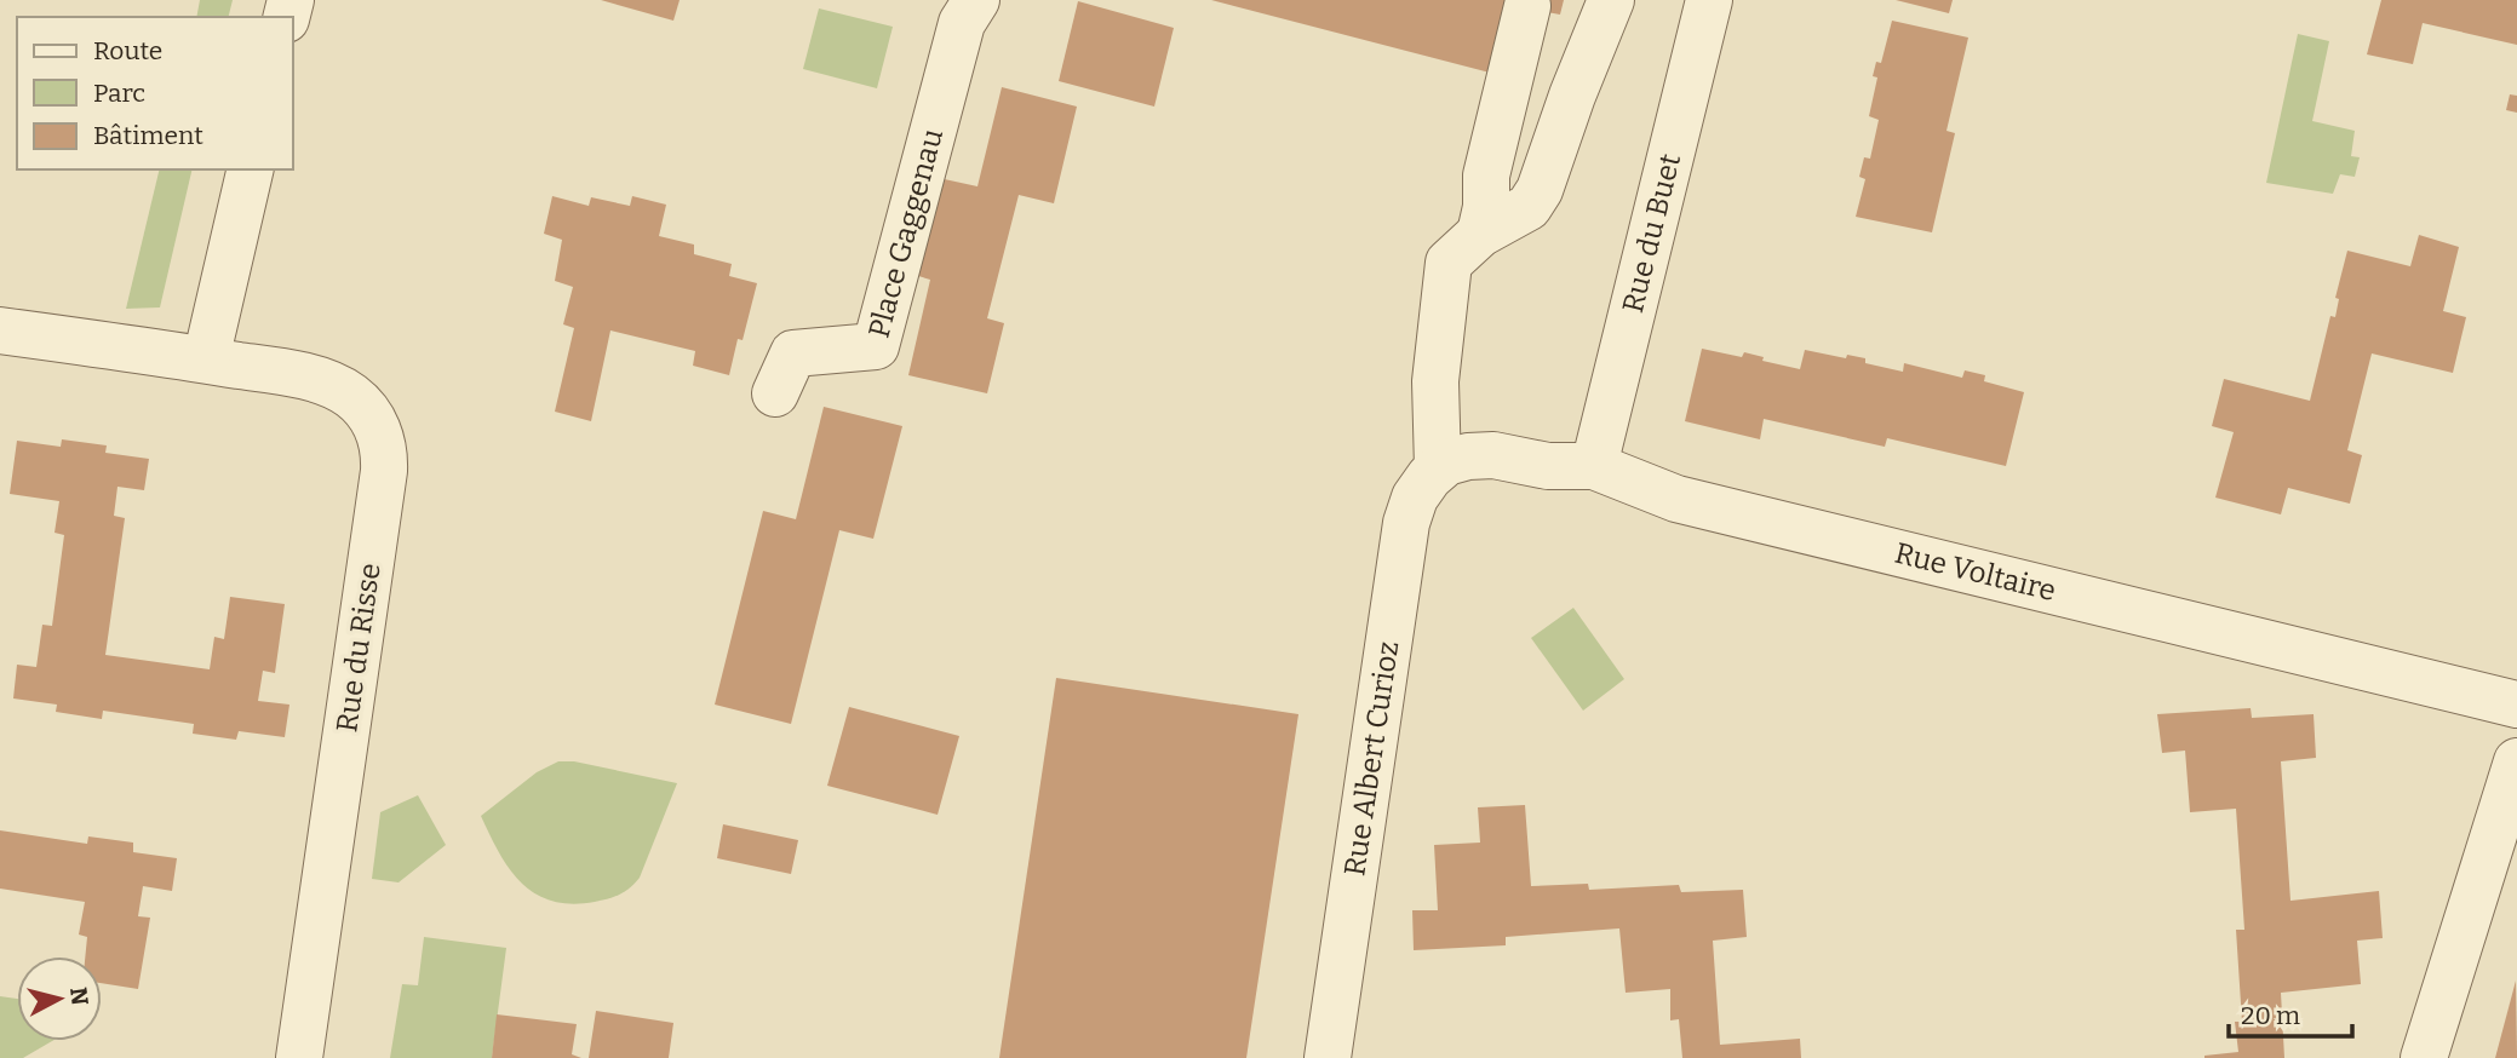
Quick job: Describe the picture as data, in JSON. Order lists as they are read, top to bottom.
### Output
{
  "streets": {
    "street": [
      "Place Gaggenau",
      "Rue du Buet",
      "Rue Voltaire",
      "Rue du Risse",
      "Rue Albert Curioz"
    ]
  },
  "crossings": [
    ["Rue du Buet", "Rue Voltaire"],
    ["Rue Voltaire", "Rue Albert Curioz"]
  ],
  "legend": ["Route", "Parc", "Bâtiment"],
  "scale_bar": "20 m",
  "north": "right"
}
